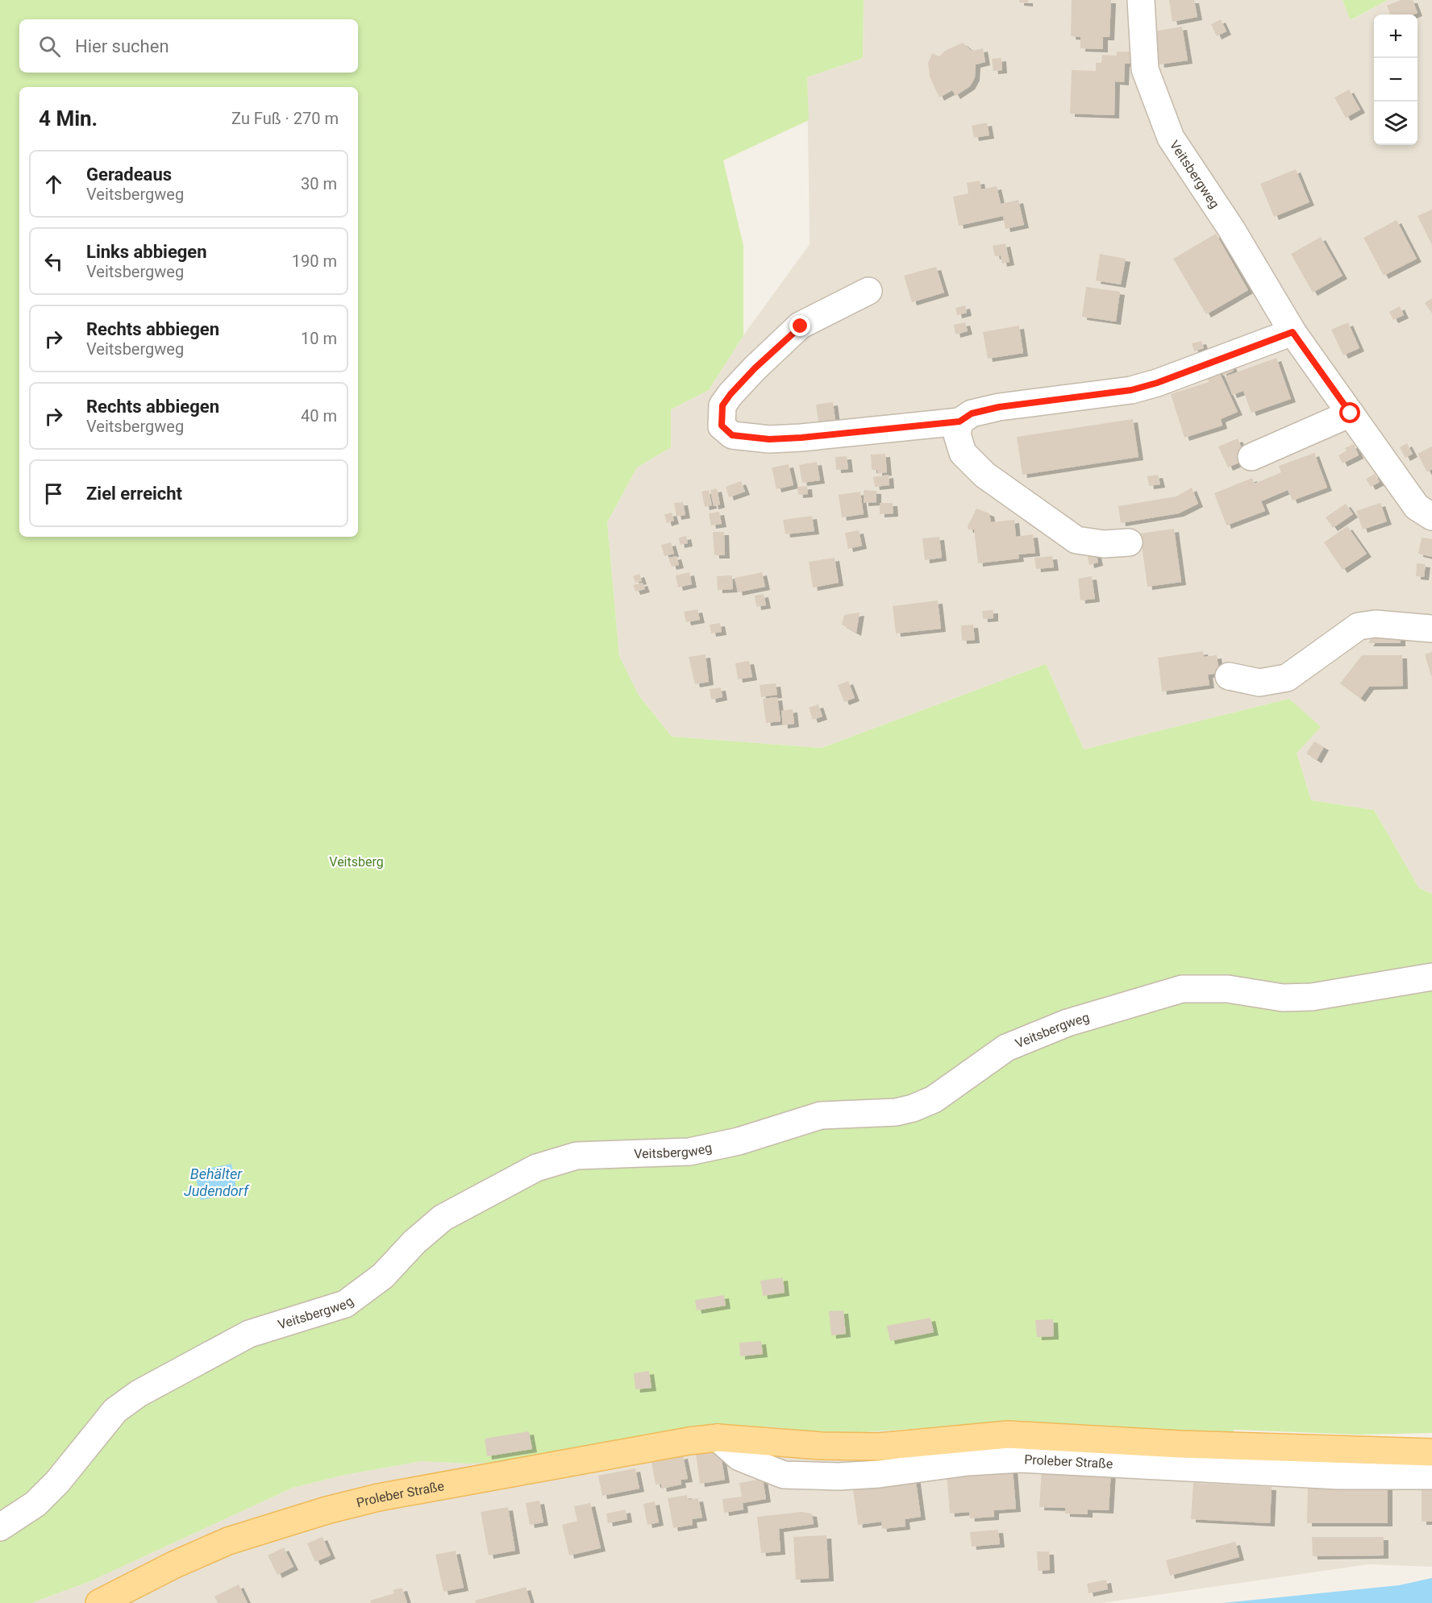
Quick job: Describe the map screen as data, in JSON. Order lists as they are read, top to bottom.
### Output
{
  "streets": {
    "main road": ["Proleber Straße"],
    "street": ["Veitsbergweg"]
  },
  "water": ["Behälter Judendorf"],
  "parks": ["Veitsberg"],
  "page": {
    "map_buttons": ["+", "−"],
    "search": "Hier suchen",
    "heading": ["4 Min.", "Zu Fuß · 270 m"],
    "list": [
      ["Geradeaus", "Veitsbergweg", "30 m"],
      ["Links abbiegen", "Veitsbergweg", "190 m"],
      ["Rechts abbiegen", "Veitsbergweg", "10 m"],
      ["Rechts abbiegen", "Veitsbergweg", "40 m"],
      "Ziel erreicht"
    ]
  }
}
